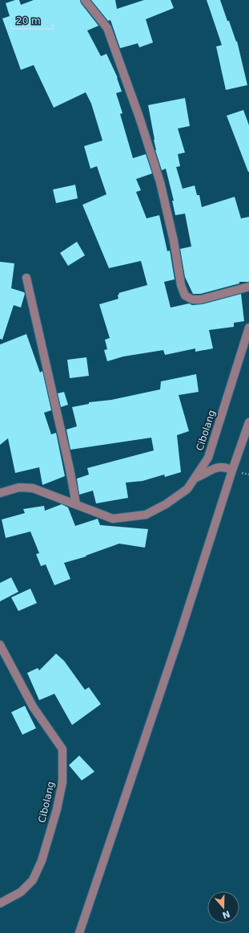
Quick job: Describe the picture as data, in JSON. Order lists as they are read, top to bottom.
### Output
{
  "streets": {
    "street": ["Cibolang"]
  },
  "scale_bar": "20 m",
  "north": "bottom"
}
